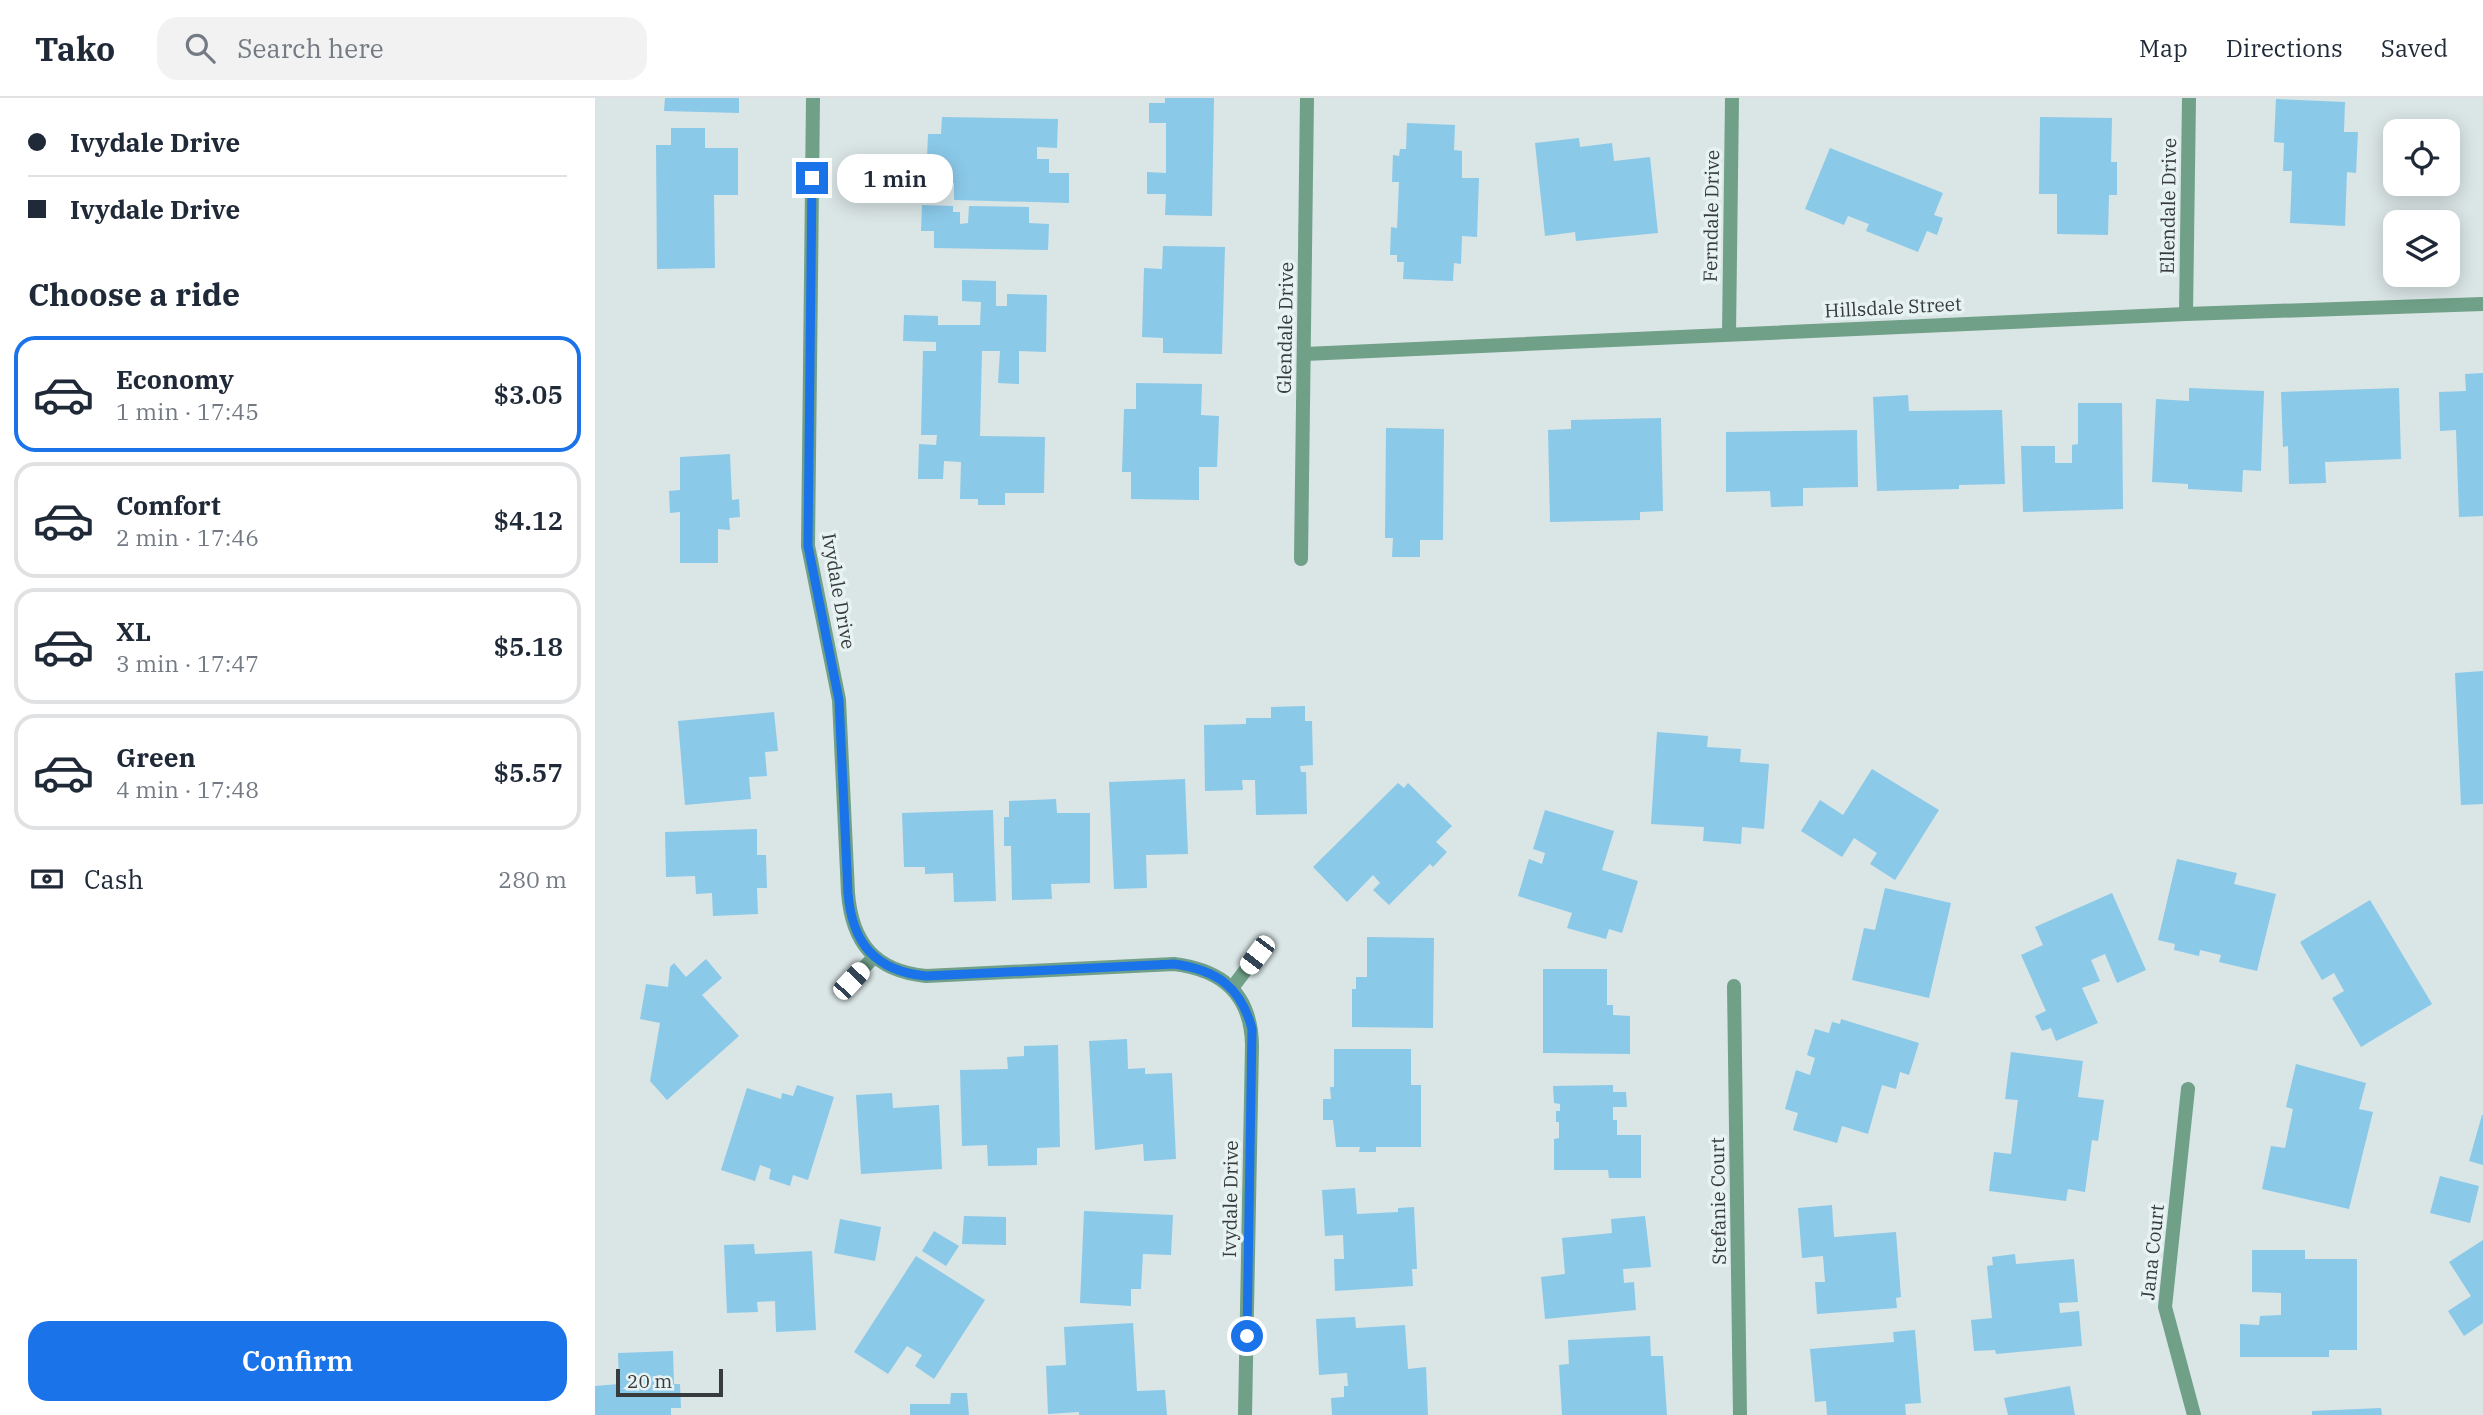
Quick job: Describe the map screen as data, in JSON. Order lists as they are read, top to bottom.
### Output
{
  "streets": {
    "street": [
      "Ellendale Drive",
      "Ferndale Drive",
      "Hillsdale Street",
      "Glendale Drive",
      "Ivydale Drive",
      "Stefanie Court",
      "Jana Court"
    ]
  },
  "crossings": [
    ["Ellendale Drive", "Hillsdale Street"],
    ["Ferndale Drive", "Hillsdale Street"],
    ["Hillsdale Street", "Glendale Drive"]
  ],
  "scale_bar": "20 m",
  "page": {
    "header": "Tako",
    "search": "Search here",
    "nav": ["Map", "Directions", "Saved"],
    "banner": ["Ivydale Drive", "Ivydale Drive"],
    "bubble": "1 min",
    "heading": "Choose a ride",
    "list": [
      {
        "name": "Economy",
        "note": "1 min · 17:45",
        "value": "$3.05"
      },
      {
        "name": "Comfort",
        "note": "2 min · 17:46",
        "value": "$4.12"
      },
      {
        "name": "XL",
        "note": "3 min · 17:47",
        "value": "$5.18"
      },
      {
        "name": "Green",
        "note": "4 min · 17:48",
        "value": "$5.57"
      }
    ],
    "pay": ["Cash", "280 m"],
    "buttons": "Confirm",
    "scale": "20 m"
  }
}
